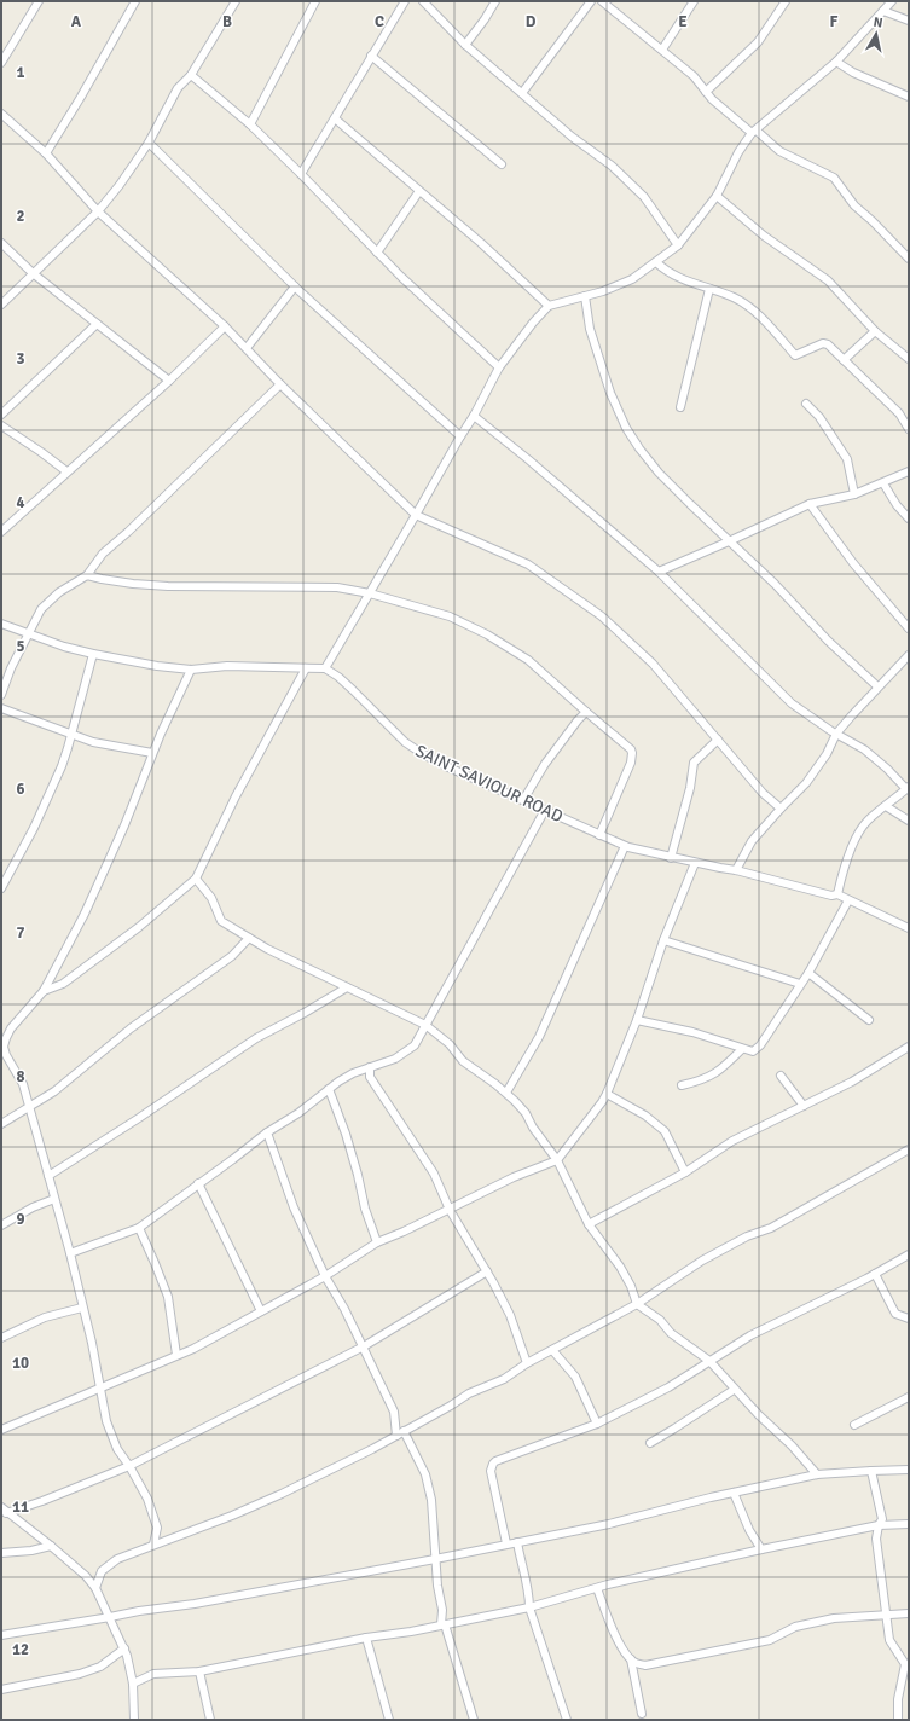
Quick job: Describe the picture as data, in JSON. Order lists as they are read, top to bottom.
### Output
{
  "streets": {
    "street": ["SAINT SAVIOUR ROAD"]
  },
  "north": "top",
  "grid": {
    "columns": [
      "A",
      "B",
      "C",
      "D",
      "E",
      "F"
    ],
    "rows": [
      "1",
      "2",
      "3",
      "4",
      "5",
      "6",
      "7",
      "8",
      "9",
      "10",
      "11",
      "12"
    ]
  }
}
